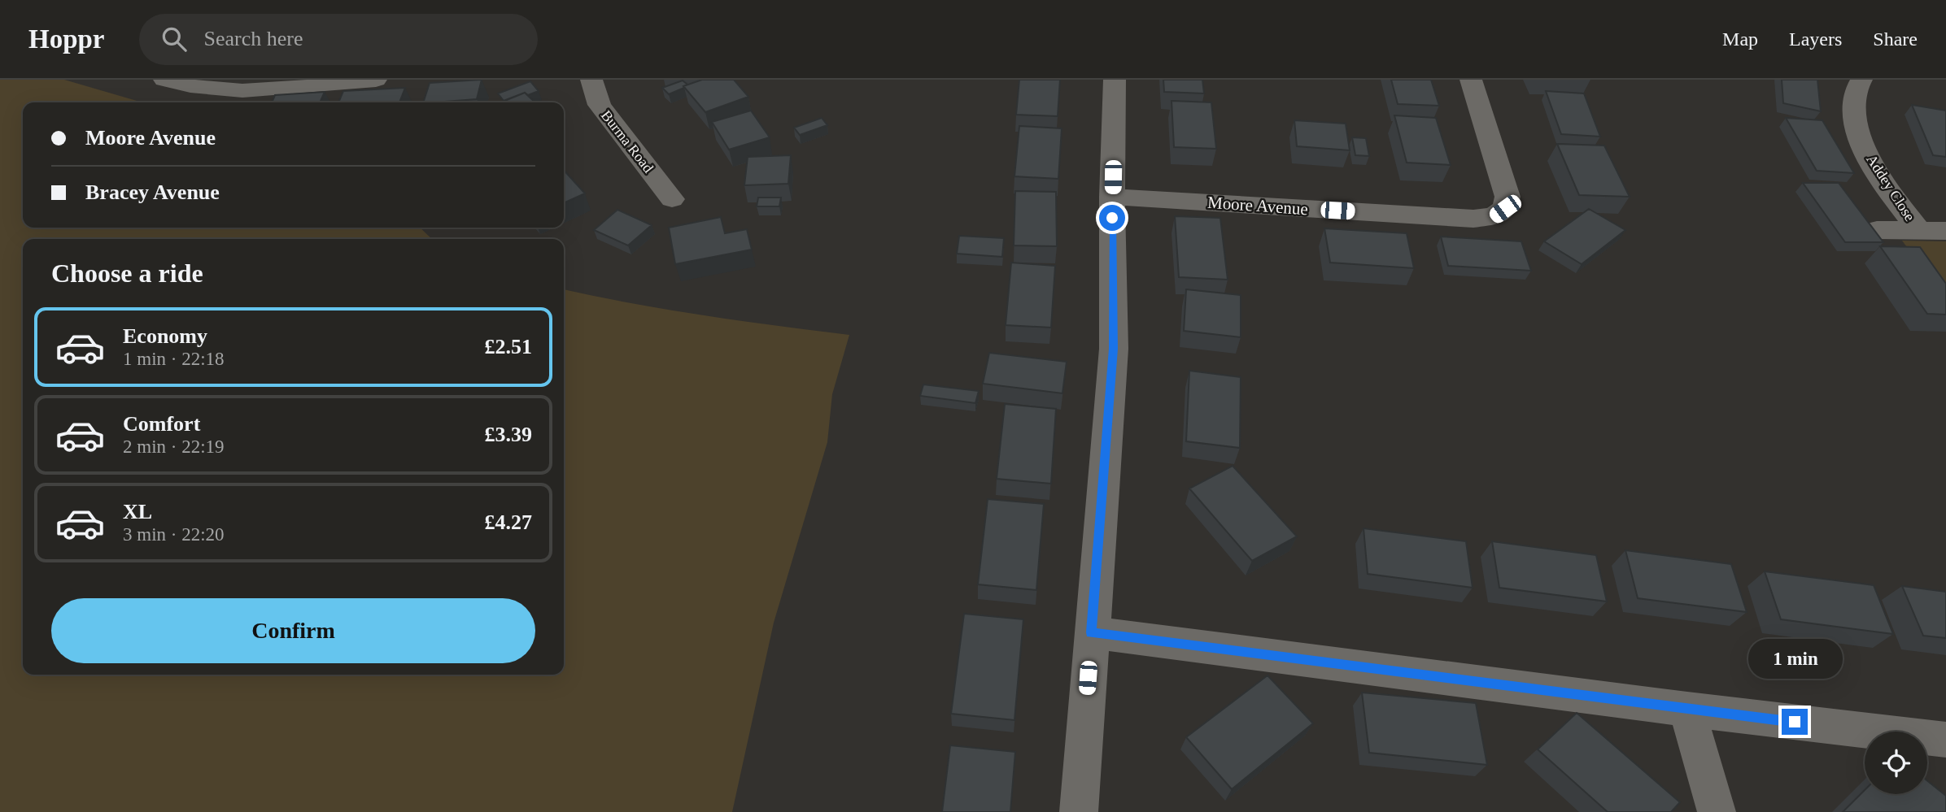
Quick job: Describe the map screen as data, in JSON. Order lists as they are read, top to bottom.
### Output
{
  "streets": {
    "street": ["Burma Road", "Addey Close", "Moore Avenue"]
  },
  "page": {
    "header": "Hoppr",
    "search": "Search here",
    "nav": ["Map", "Layers", "Share"],
    "banner": ["Moore Avenue", "Bracey Avenue"],
    "heading": "Choose a ride",
    "list": [
      {
        "name": "Economy",
        "note": "1 min · 22:18",
        "value": "£2.51"
      },
      {
        "name": "Comfort",
        "note": "2 min · 22:19",
        "value": "£3.39"
      },
      {
        "name": "XL",
        "note": "3 min · 22:20",
        "value": "£4.27"
      }
    ],
    "buttons": "Confirm",
    "bubble": "1 min"
  }
}
